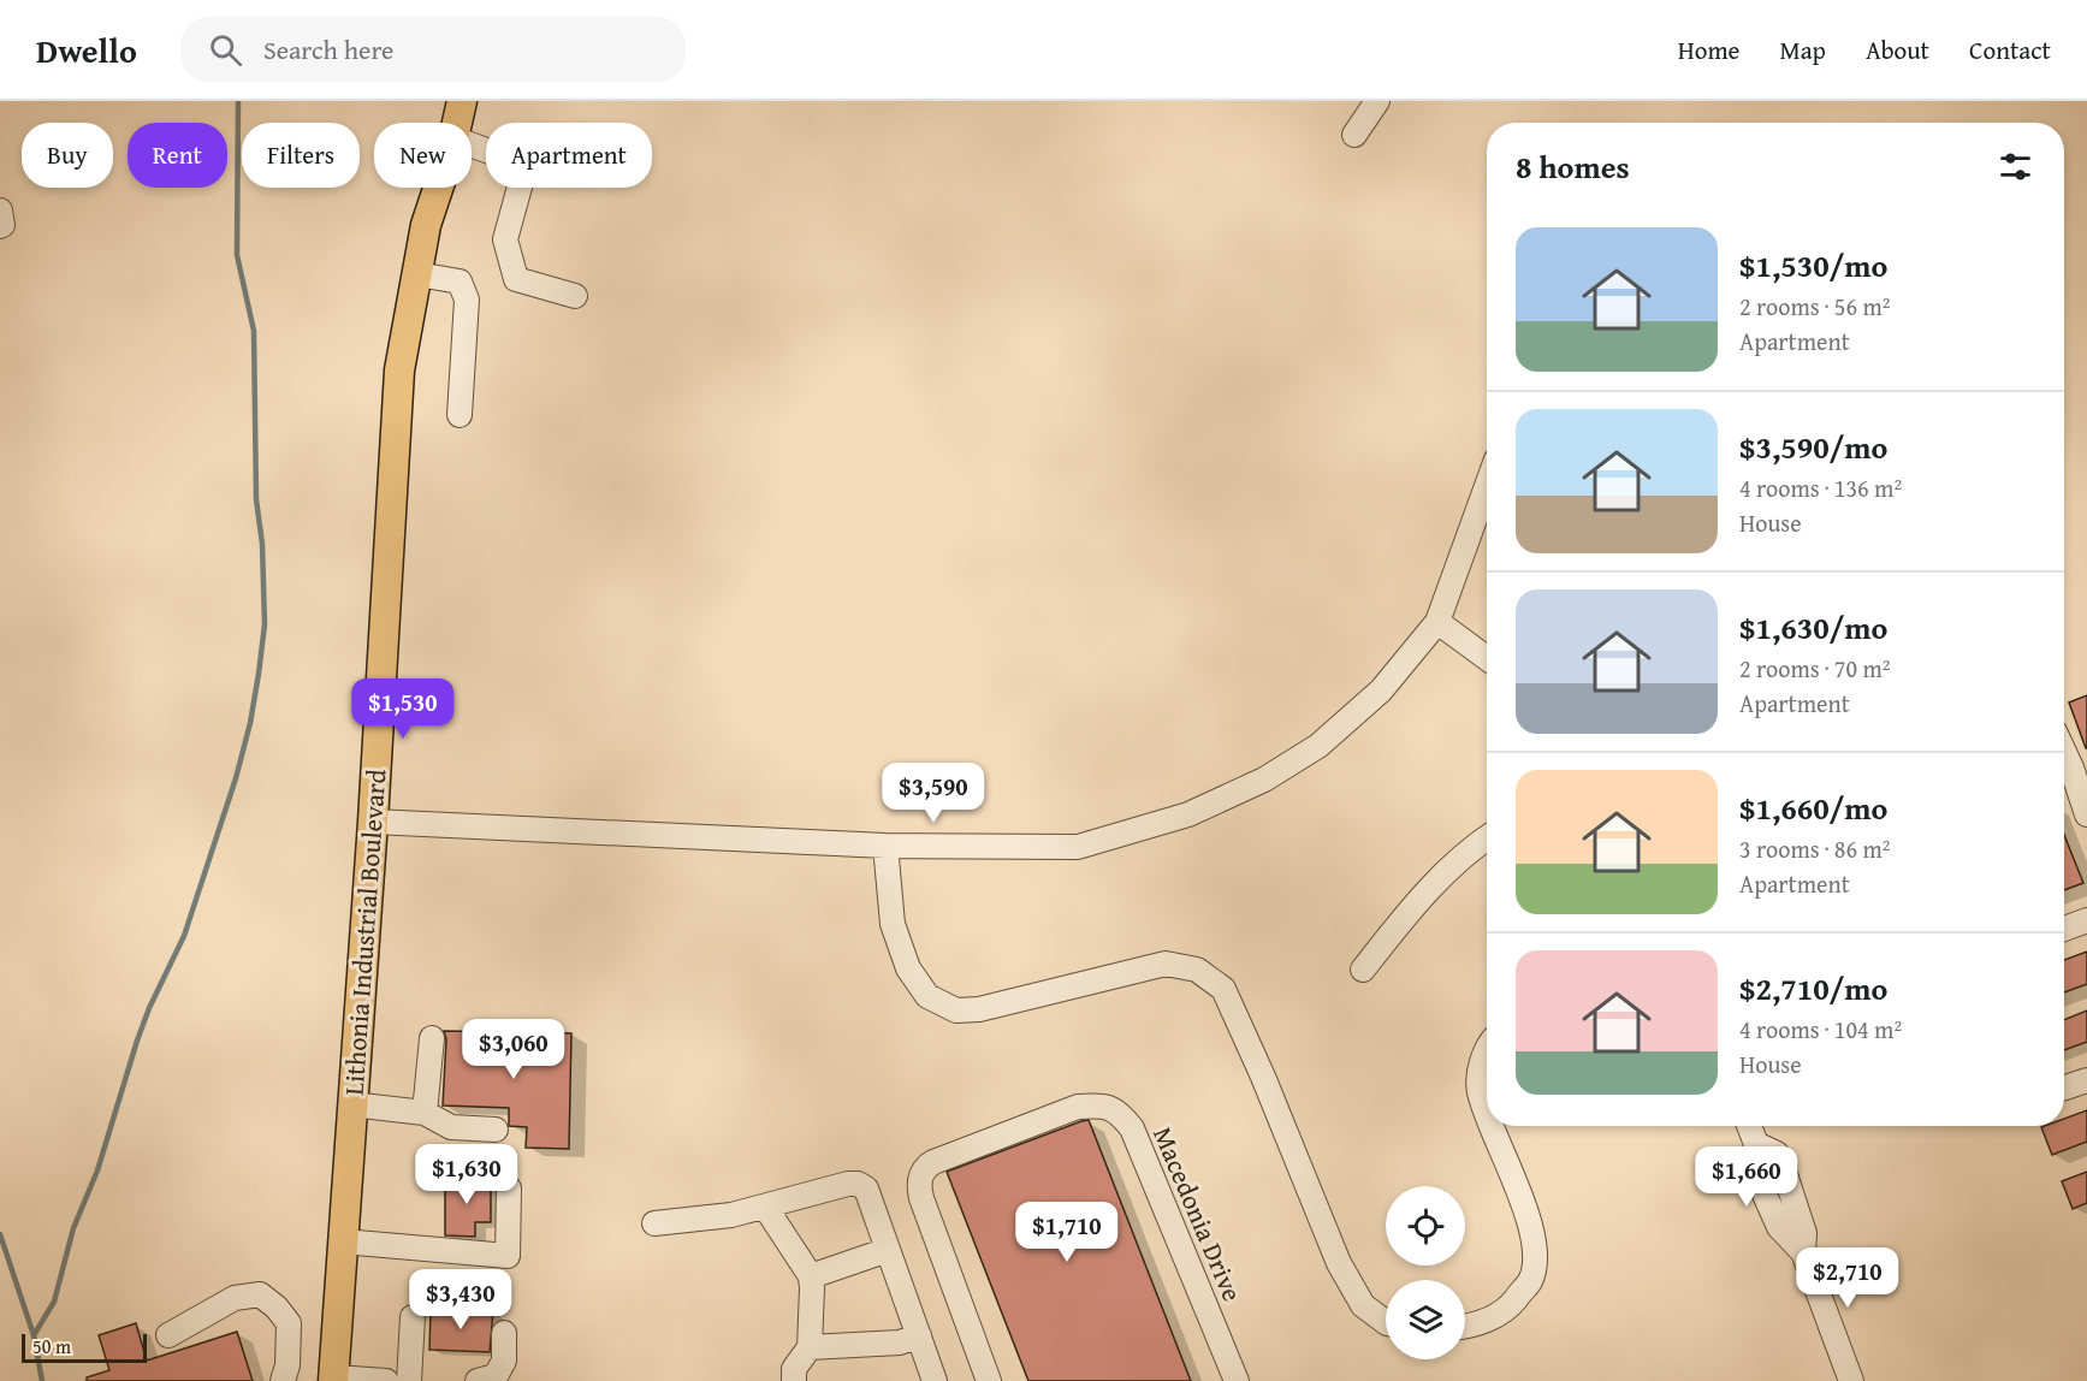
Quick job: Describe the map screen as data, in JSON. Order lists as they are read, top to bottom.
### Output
{
  "streets": {
    "main road": ["Lithonia Industrial Boulevard"],
    "street": ["Macedonia Drive"]
  },
  "scale_bar": "50 m",
  "page": {
    "header": "Dwello",
    "search": "Search here",
    "nav": [
      "Home",
      "Map",
      "About",
      "Contact"
    ],
    "chip": [
      "Buy",
      "Rent",
      "Filters",
      "New",
      "Apartment"
    ],
    "heading": "8 homes",
    "list": [
      {
        "name": "$1,530/mo",
        "note": "2 rooms · 56 m² · Apartment"
      },
      {
        "name": "$3,590/mo",
        "note": "4 rooms · 136 m² · House"
      },
      {
        "name": "$1,630/mo",
        "note": "2 rooms · 70 m² · Apartment"
      },
      {
        "name": "$1,660/mo",
        "note": "3 rooms · 86 m² · Apartment"
      },
      {
        "name": "$2,710/mo",
        "note": "4 rooms · 104 m² · House"
      }
    ],
    "price": [
      "$1,530",
      "$3,590",
      "$3,060",
      "$1,630",
      "$1,660",
      "$1,710",
      "$2,710",
      "$3,430"
    ],
    "scale": "50 m"
  }
}
